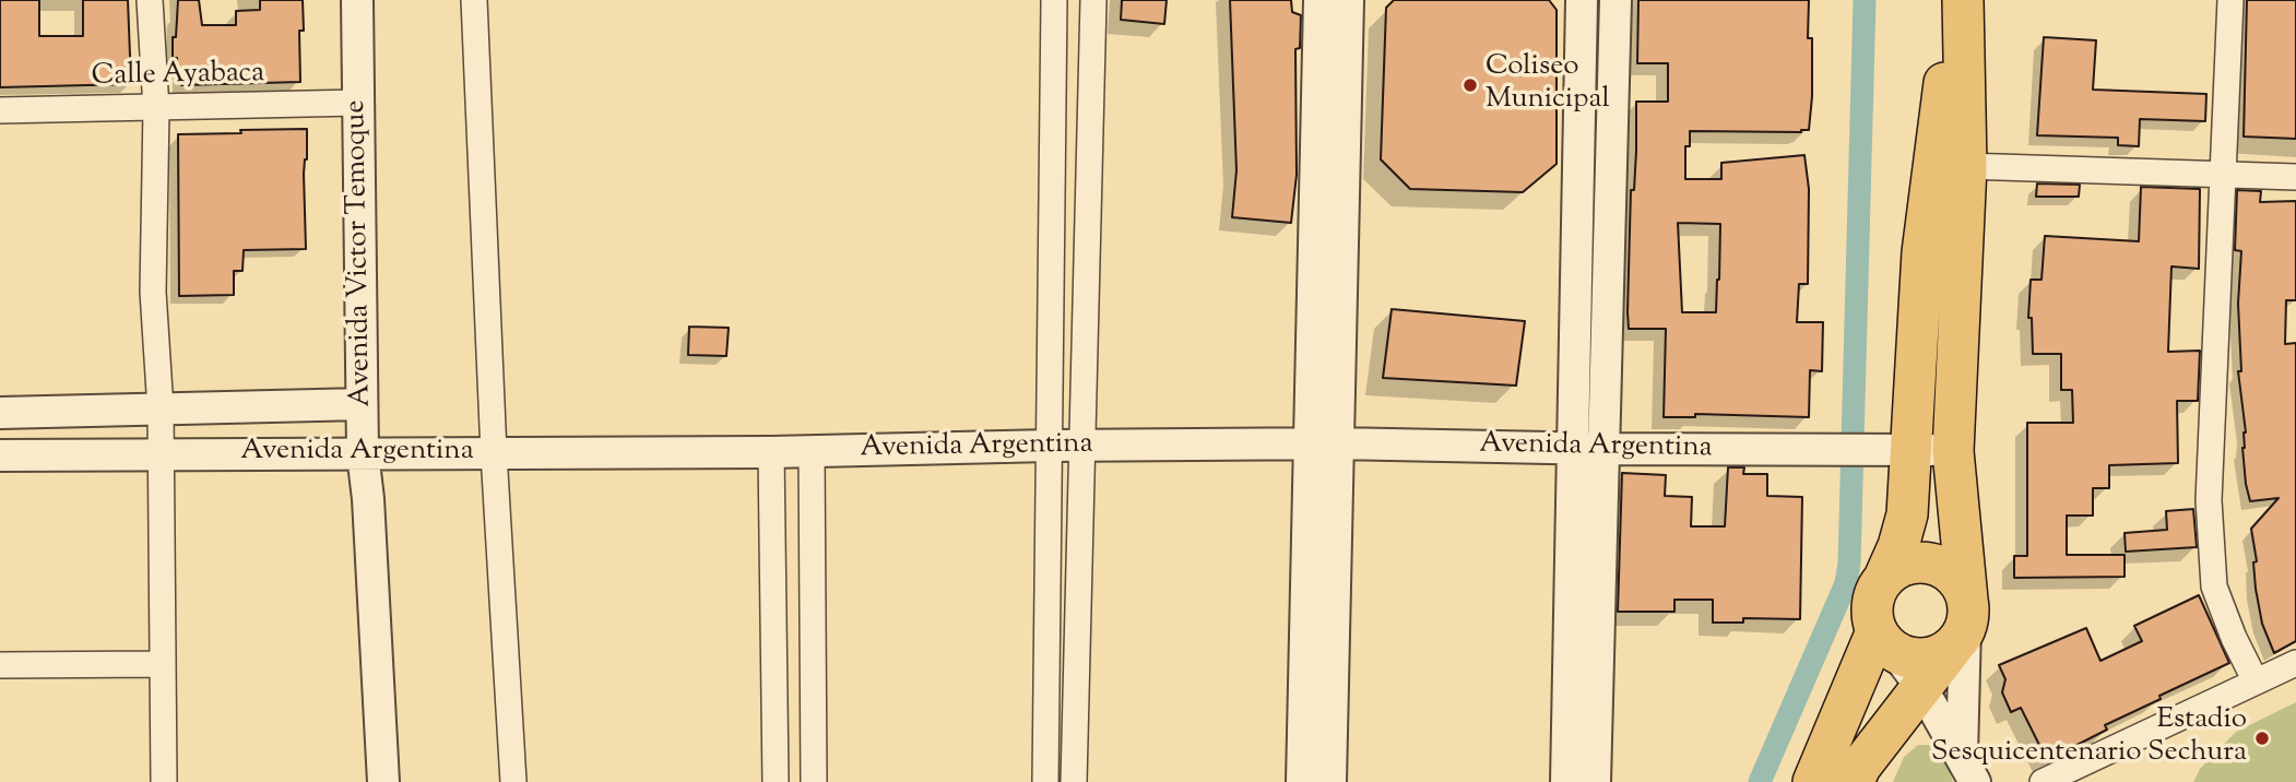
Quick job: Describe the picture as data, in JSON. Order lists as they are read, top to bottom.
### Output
{
  "streets": {
    "street": ["Calle Ayabaca", "Avenida Victor Temoque", "Avenida Argentina"]
  },
  "crossings": [
    ["Calle Ayabaca", "Avenida Victor Temoque"],
    ["Avenida Victor Temoque", "Avenida Argentina"]
  ],
  "places": ["Coliseo Municipal", "Estadio Sesquicentenario Sechura"]
}
